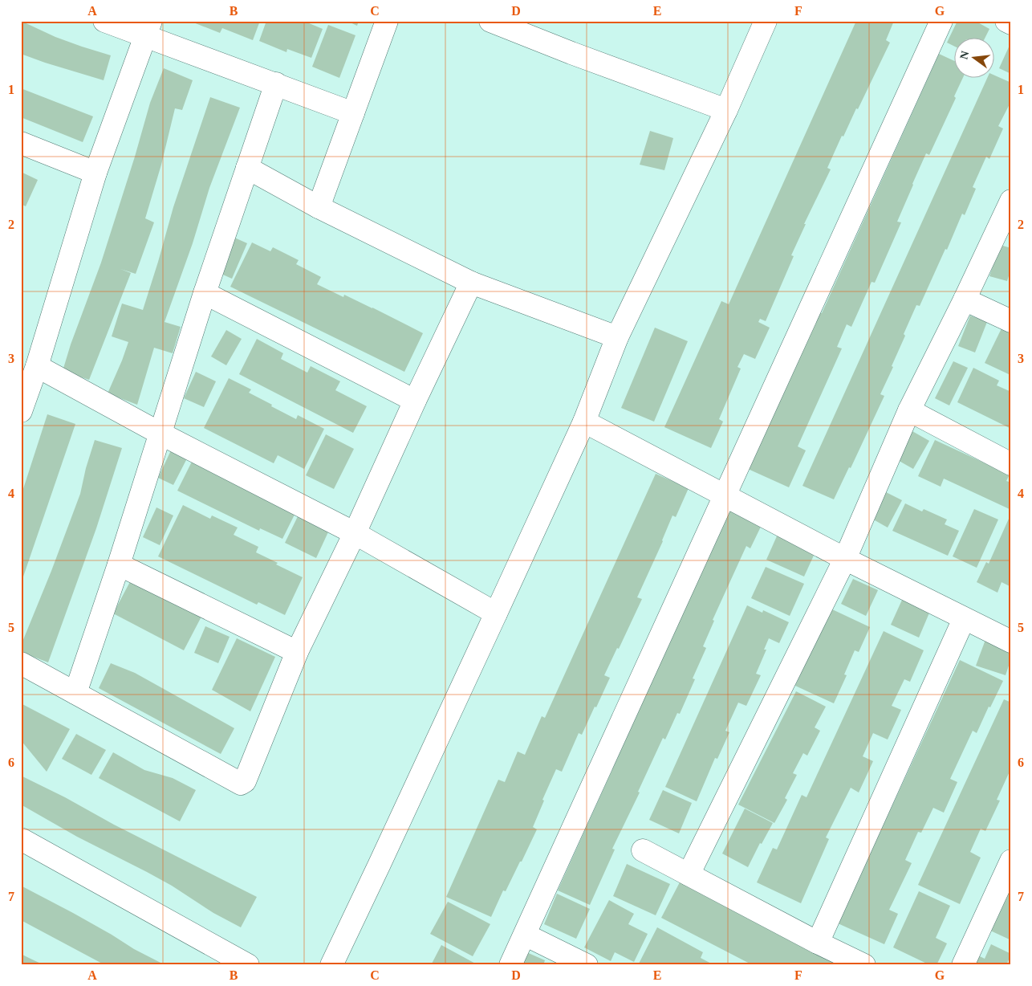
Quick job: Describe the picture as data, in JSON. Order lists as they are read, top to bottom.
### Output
{
  "north": "left",
  "grid": {
    "columns": [
      "A",
      "B",
      "C",
      "D",
      "E",
      "F",
      "G"
    ],
    "rows": [
      "1",
      "2",
      "3",
      "4",
      "5",
      "6",
      "7"
    ]
  }
}
